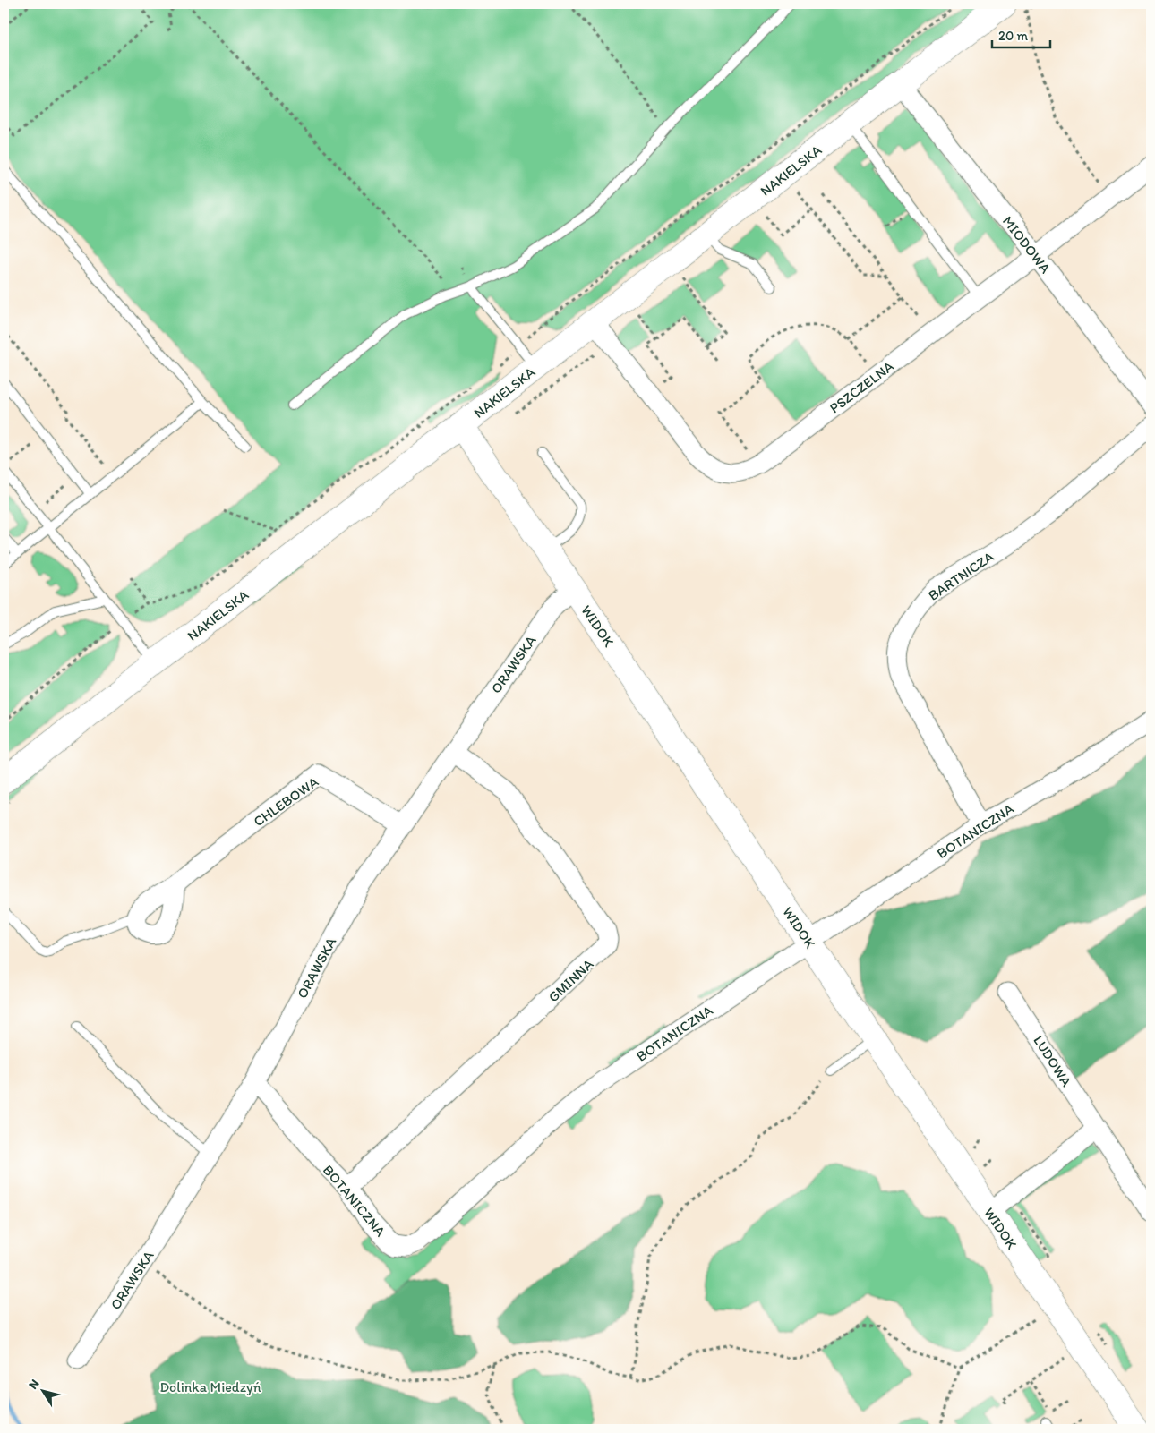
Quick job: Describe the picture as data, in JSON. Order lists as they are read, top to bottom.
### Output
{
  "streets": {
    "main road": ["NAKIELSKA", "WIDOK"],
    "street": [
      "MIODOWA",
      "PSZCZELNA",
      "BARTNICZA",
      "ORAWSKA",
      "CHLEBOWA",
      "BOTANICZNA",
      "GMINNA",
      "LUDOWA"
    ]
  },
  "crossings": [
    ["NAKIELSKA", "MIODOWA"],
    ["NAKIELSKA", "PSZCZELNA"],
    ["NAKIELSKA", "WIDOK"],
    ["MIODOWA", "PSZCZELNA"],
    ["BARTNICZA", "BOTANICZNA"],
    ["WIDOK", "ORAWSKA"],
    ["WIDOK", "BOTANICZNA"],
    ["ORAWSKA", "CHLEBOWA"],
    ["ORAWSKA", "BOTANICZNA"],
    ["ORAWSKA", "GMINNA"],
    ["BOTANICZNA", "GMINNA"]
  ],
  "parks": ["Dolinka Miedzyń"],
  "scale_bar": "20 m",
  "north": "top left"
}
